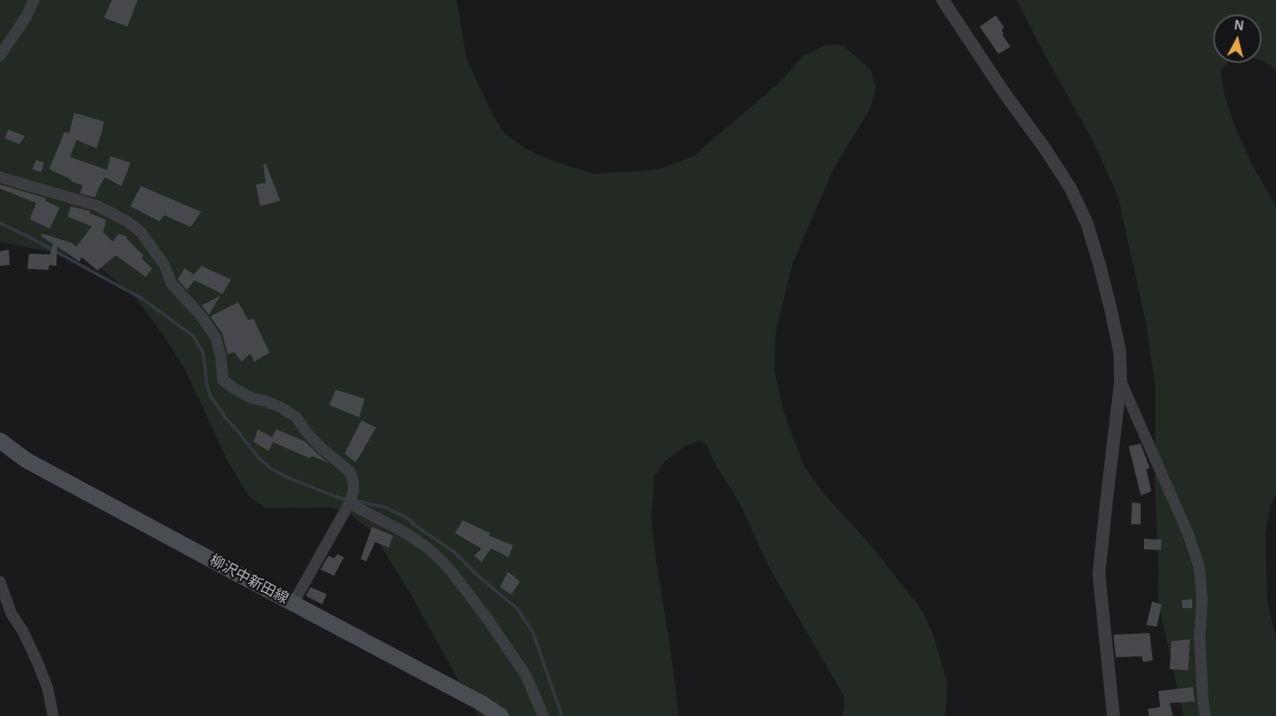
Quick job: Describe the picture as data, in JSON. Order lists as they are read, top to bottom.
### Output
{
  "streets": {
    "main road": ["柳沢中新田線"]
  },
  "north": "top"
}
